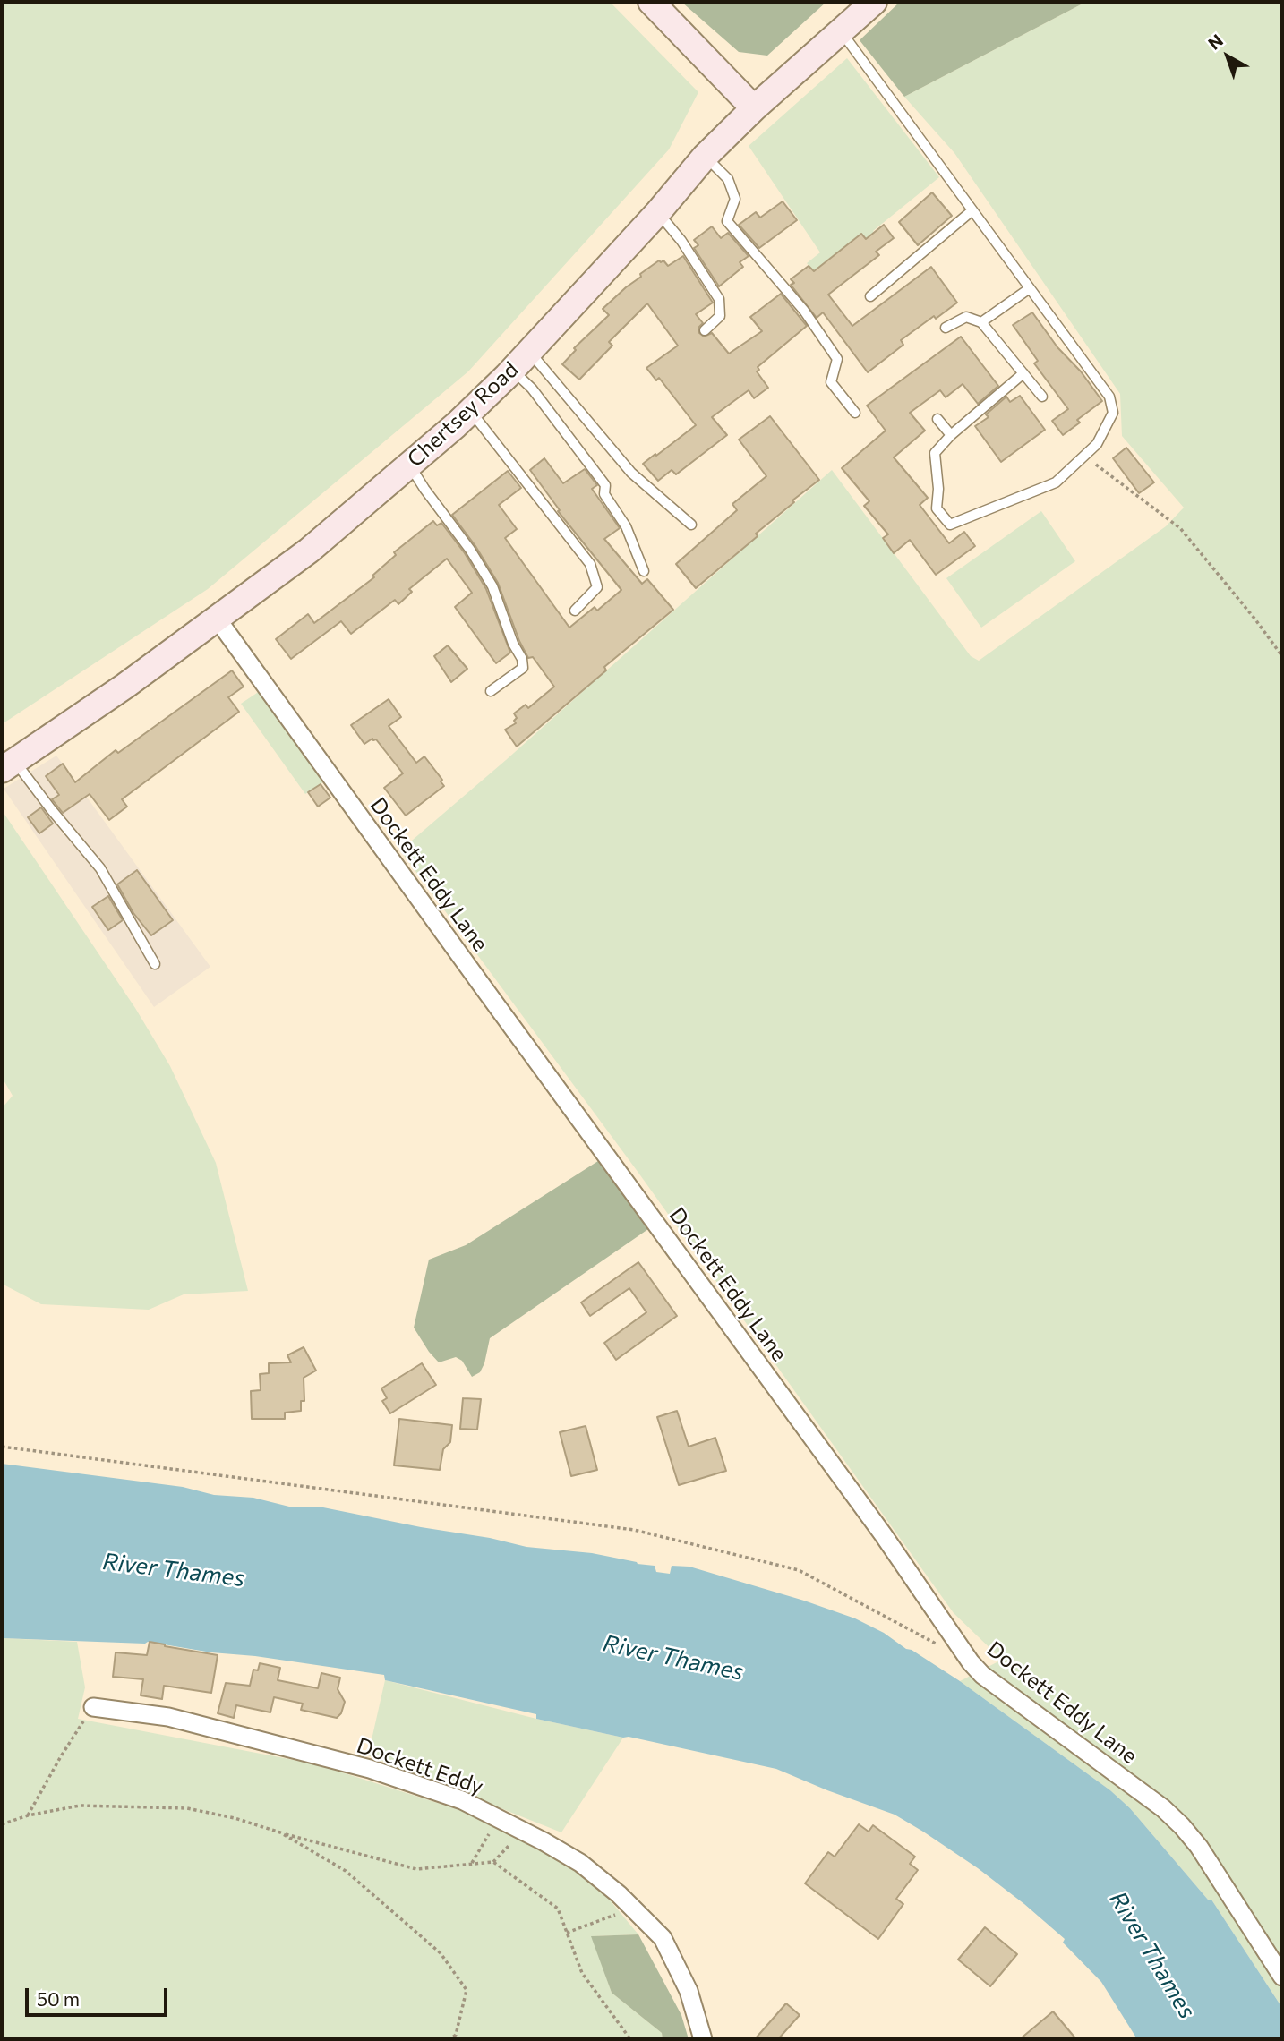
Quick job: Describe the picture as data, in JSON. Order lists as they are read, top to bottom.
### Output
{
  "streets": {
    "main road": ["Chertsey Road"],
    "street": ["Dockett Eddy Lane", "Dockett Eddy"]
  },
  "crossings": [
    ["Chertsey Road", "Dockett Eddy Lane"]
  ],
  "water": ["River Thames"],
  "scale_bar": "50 m",
  "north": "top left"
}
